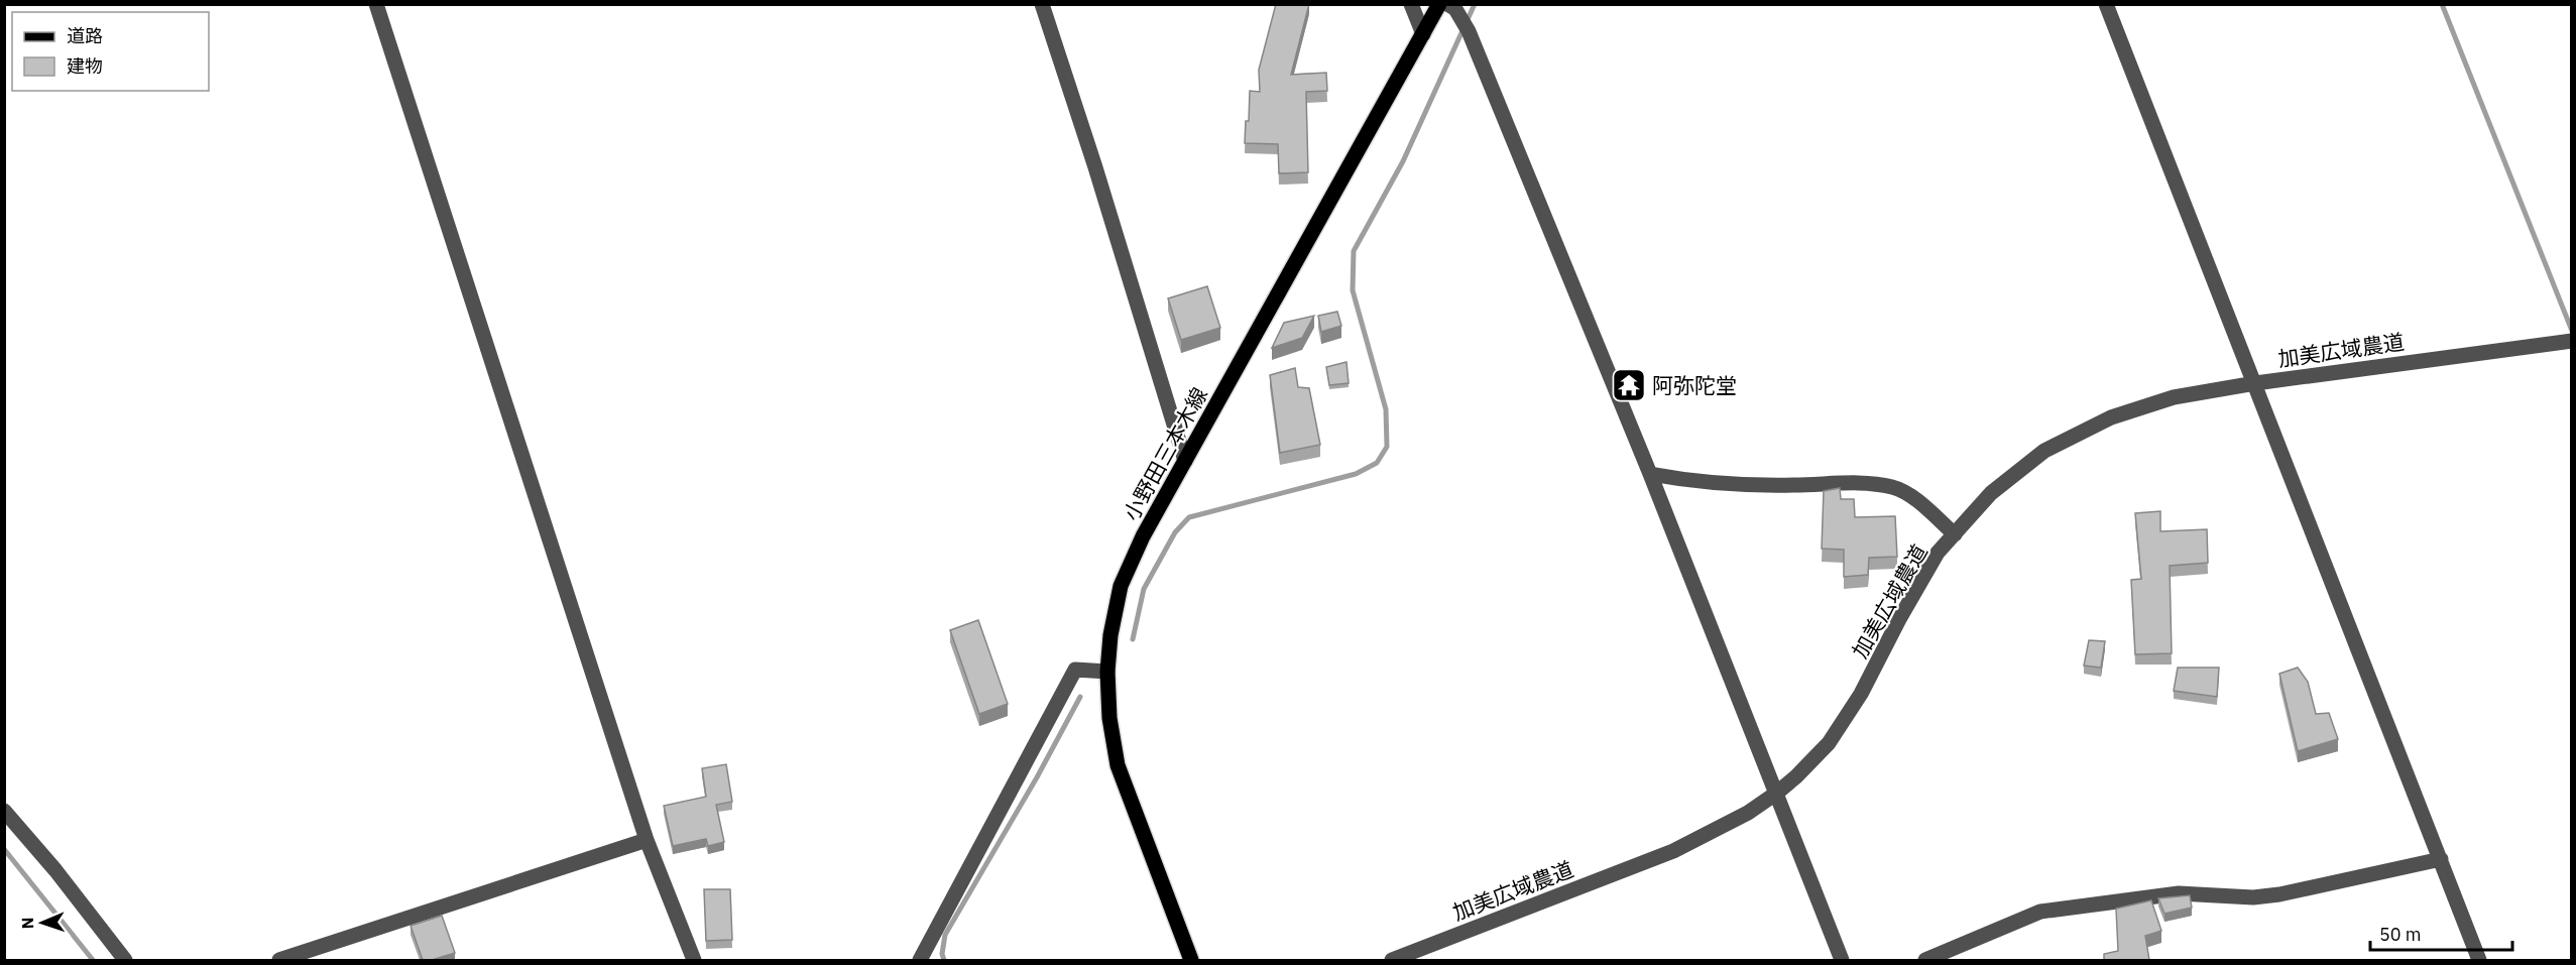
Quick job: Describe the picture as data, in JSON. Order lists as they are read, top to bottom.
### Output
{
  "streets": {
    "main road": ["小野田三本木線"],
    "street": ["加美広域農道"]
  },
  "places": {
    "temple": ["阿弥陀堂"]
  },
  "legend": ["道路", "建物"],
  "scale_bar": "50 m",
  "north": "left"
}
